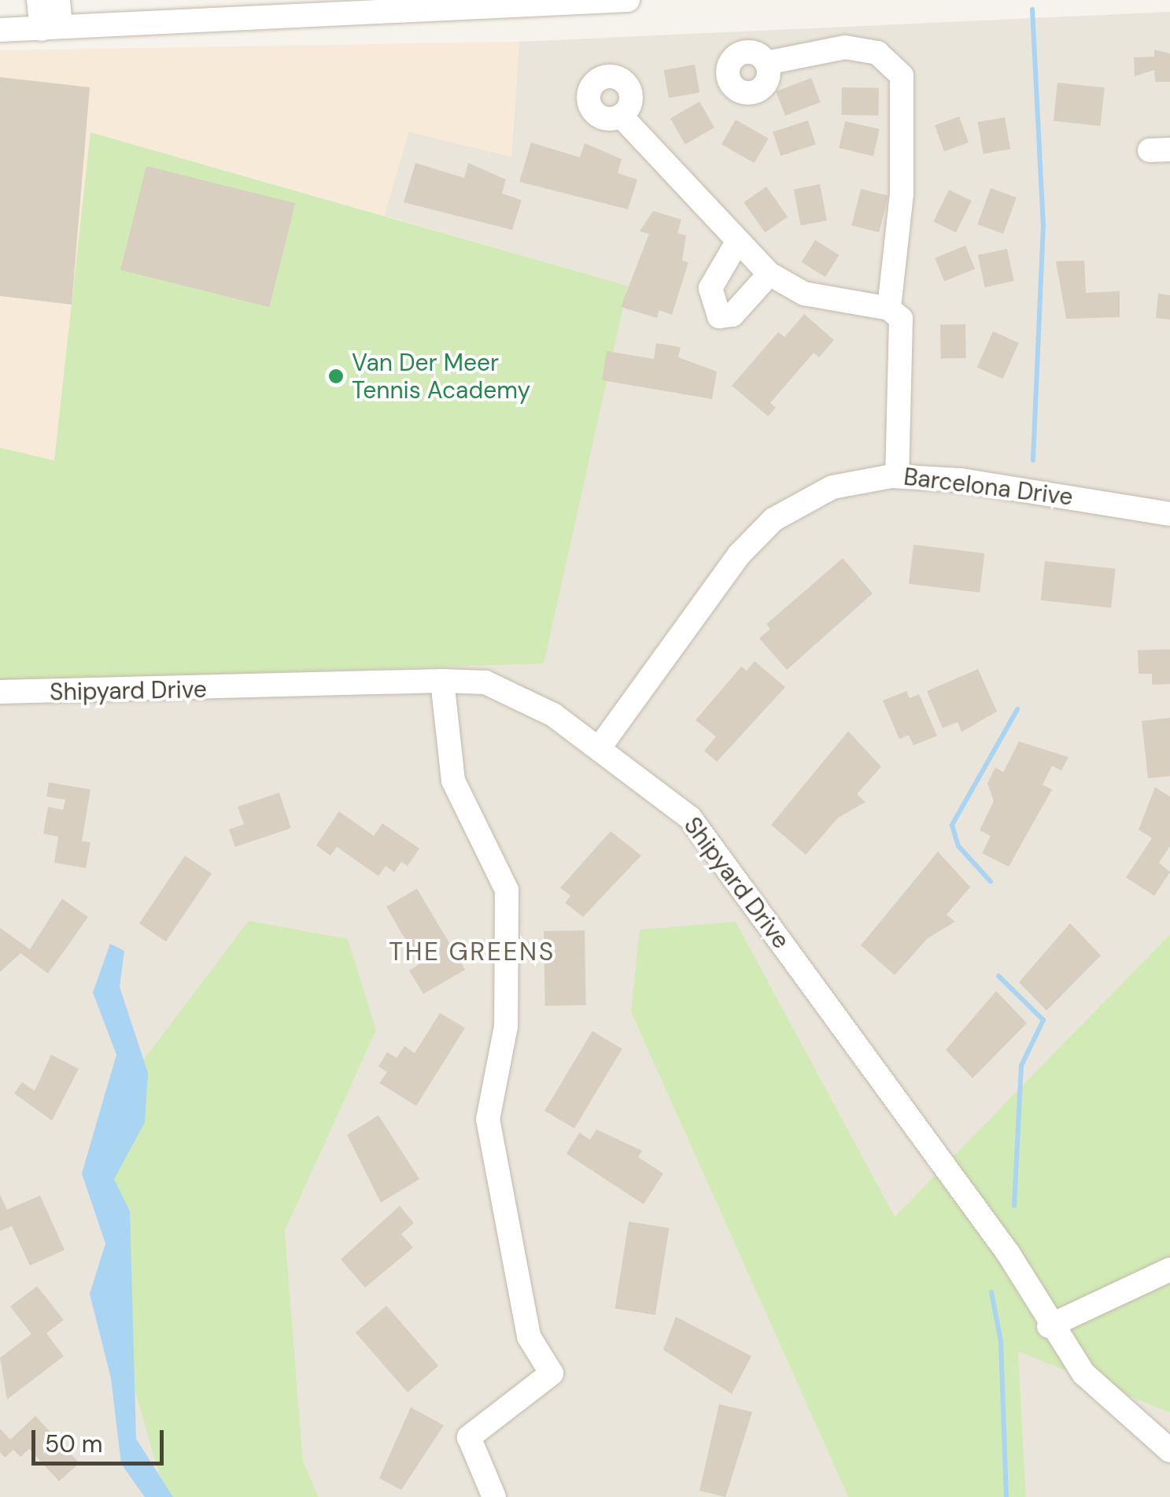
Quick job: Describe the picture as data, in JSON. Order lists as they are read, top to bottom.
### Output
{
  "streets": {
    "street": ["Barcelona Drive", "Shipyard Drive"]
  },
  "crossings": [
    ["Barcelona Drive", "Shipyard Drive"]
  ],
  "districts": ["THE GREENS"],
  "places": ["Van Der Meer Tennis Academy"],
  "scale_bar": "50 m"
}
